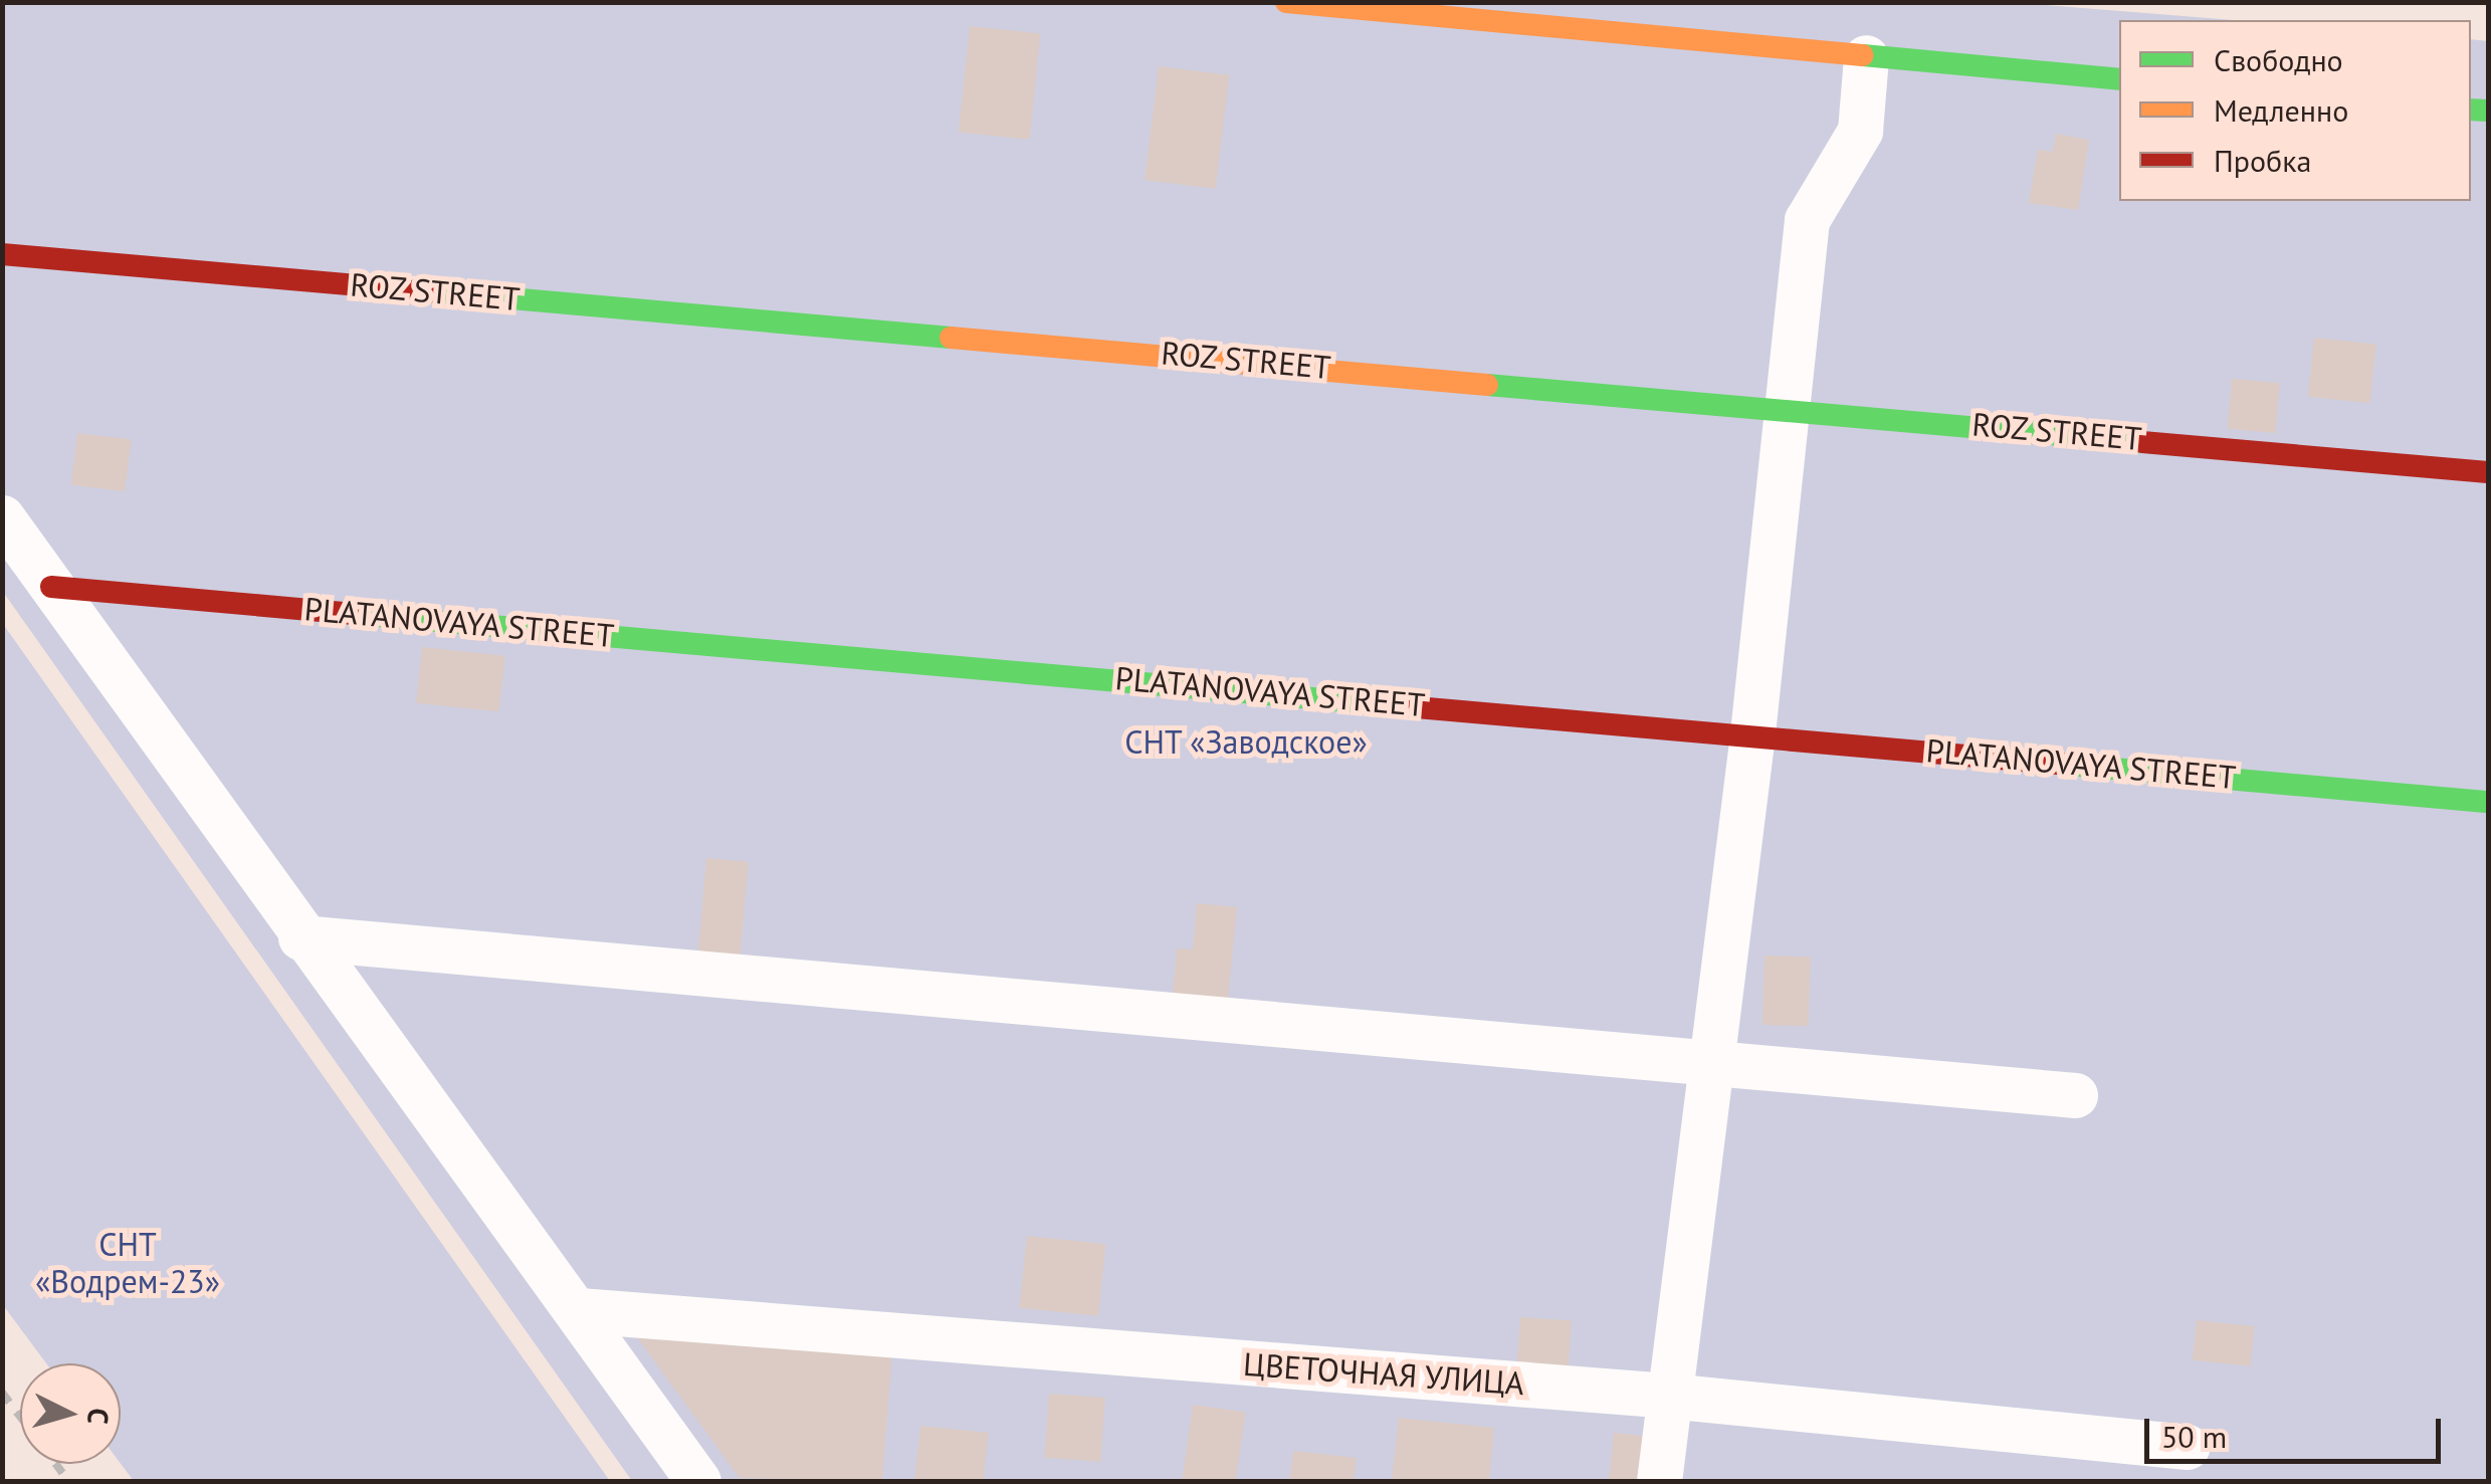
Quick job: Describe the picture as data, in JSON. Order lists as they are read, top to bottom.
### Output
{
  "streets": {
    "street": ["ROZ STREET", "PLATANOVAYA STREET", "ЦВЕТОЧНАЯ УЛИЦА"]
  },
  "parks": ["СНТ «Заводское»", "СНТ «Водрем-23»"],
  "legend": ["Свободно", "Медленно", "Пробка"],
  "scale_bar": "50 m",
  "north": "right"
}
